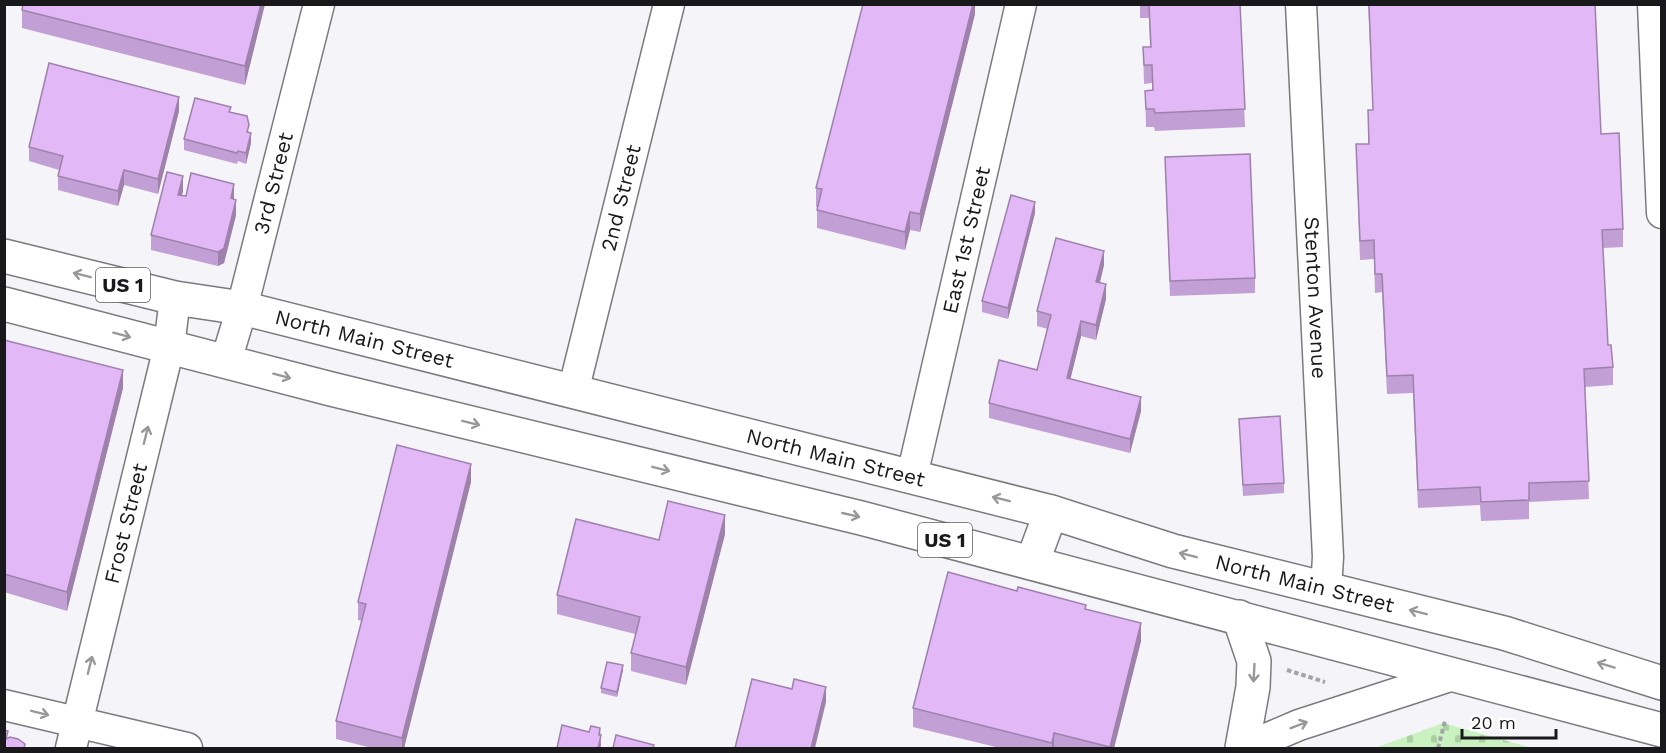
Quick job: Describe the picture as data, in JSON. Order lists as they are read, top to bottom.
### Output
{
  "streets": {
    "main road": ["US 1", "North Main Street"],
    "street": [
      "3rd Street",
      "2nd Street",
      "East 1st Street",
      "Stenton Avenue",
      "Frost Street"
    ]
  },
  "crossings": [
    ["3rd Street", "US 1"],
    ["3rd Street", "North Main Street"],
    ["2nd Street", "North Main Street"],
    ["East 1st Street", "North Main Street"],
    ["US 1", "Frost Street"],
    ["Stenton Avenue", "North Main Street"],
    ["North Main Street", "Frost Street"]
  ],
  "one_way": ["Frost Street"],
  "scale_bar": "20 m"
}
